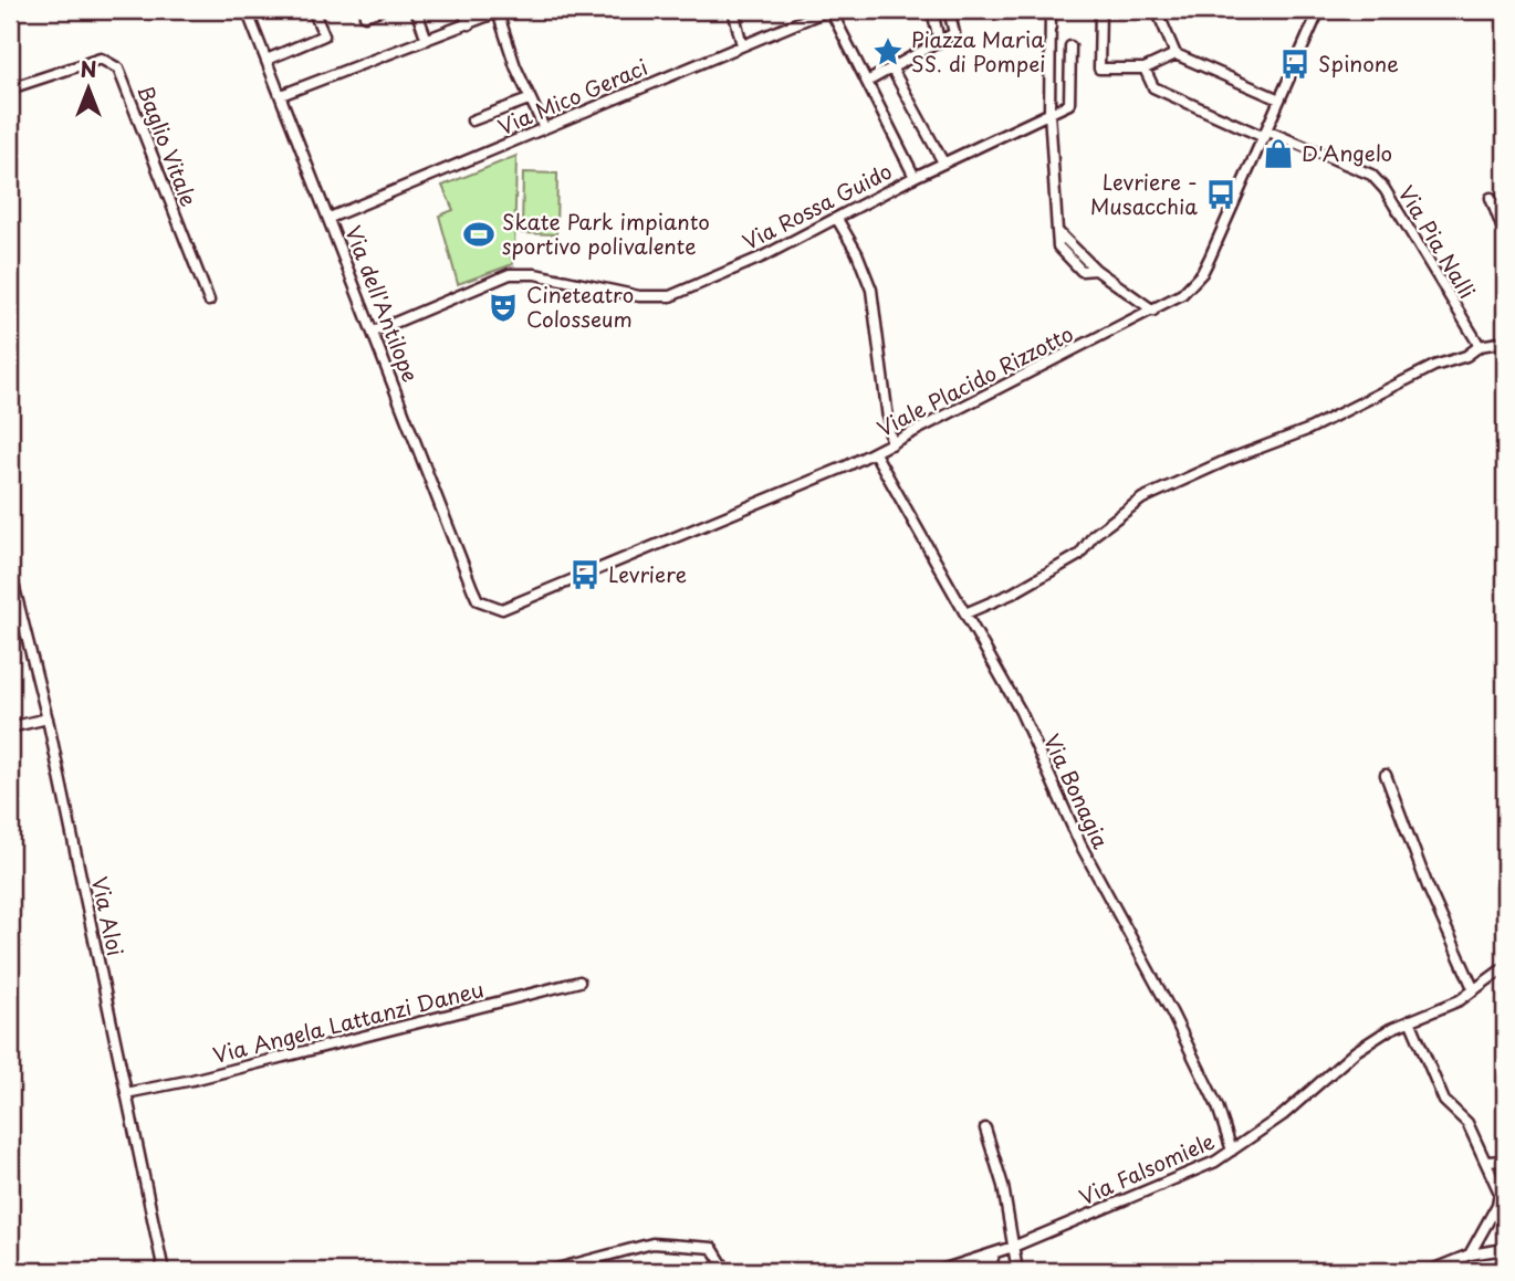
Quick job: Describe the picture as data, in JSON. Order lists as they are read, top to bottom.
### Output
{
  "streets": {
    "street": [
      "Via Mico Geraci",
      "Baglio Vitale",
      "Via Rossa Guido",
      "Via Pia Nalli",
      "Via dell'Antilope",
      "Viale Placido Rizzotto",
      "Via Bonagia",
      "Via Aloi",
      "Via Angela Lattanzi Daneu",
      "Via Falsomiele"
    ]
  },
  "crossings": [
    ["Via Mico Geraci", "Via dell'Antilope"],
    ["Via Rossa Guido", "Via dell'Antilope"],
    ["Via Pia Nalli", "Viale Placido Rizzotto"],
    ["Via dell'Antilope", "Viale Placido Rizzotto"],
    ["Viale Placido Rizzotto", "Via Bonagia"],
    ["Via Bonagia", "Via Falsomiele"],
    ["Via Aloi", "Via Angela Lattanzi Daneu"]
  ],
  "places": {
    "place": ["Piazza Maria SS. di Pompei"],
    "bus stop": ["Spinone", "Levriere - Musacchia", "Levriere"],
    "shop": ["D'Angelo"],
    "sports": ["Skate Park impianto sportivo polivalente"],
    "theatre": ["Cineteatro Colosseum"]
  },
  "north": "top"
}
